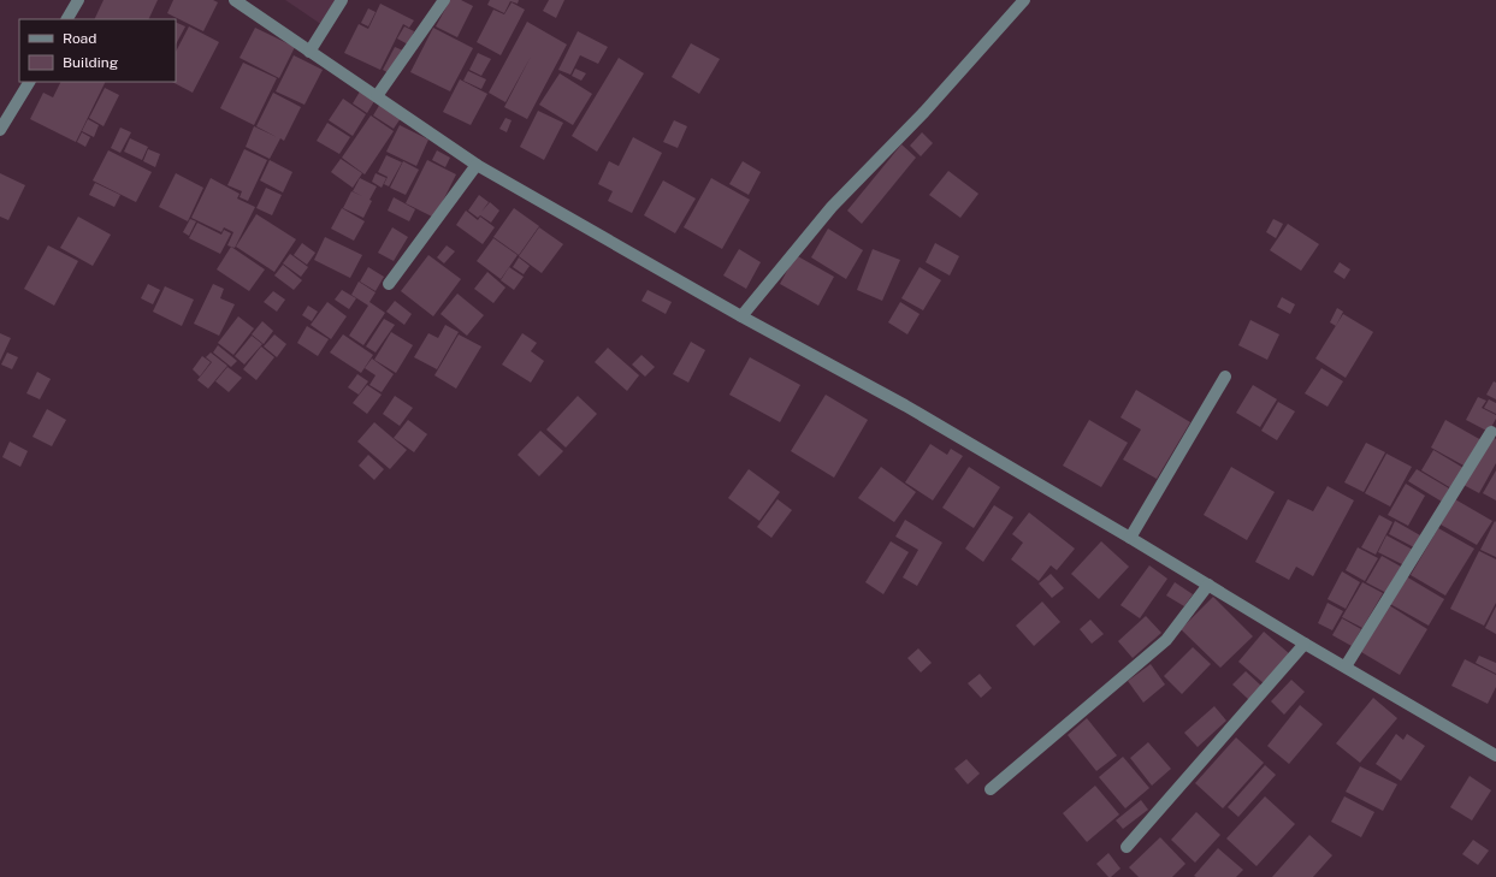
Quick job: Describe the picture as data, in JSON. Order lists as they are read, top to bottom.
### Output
{
  "legend": ["Road", "Building"]
}
